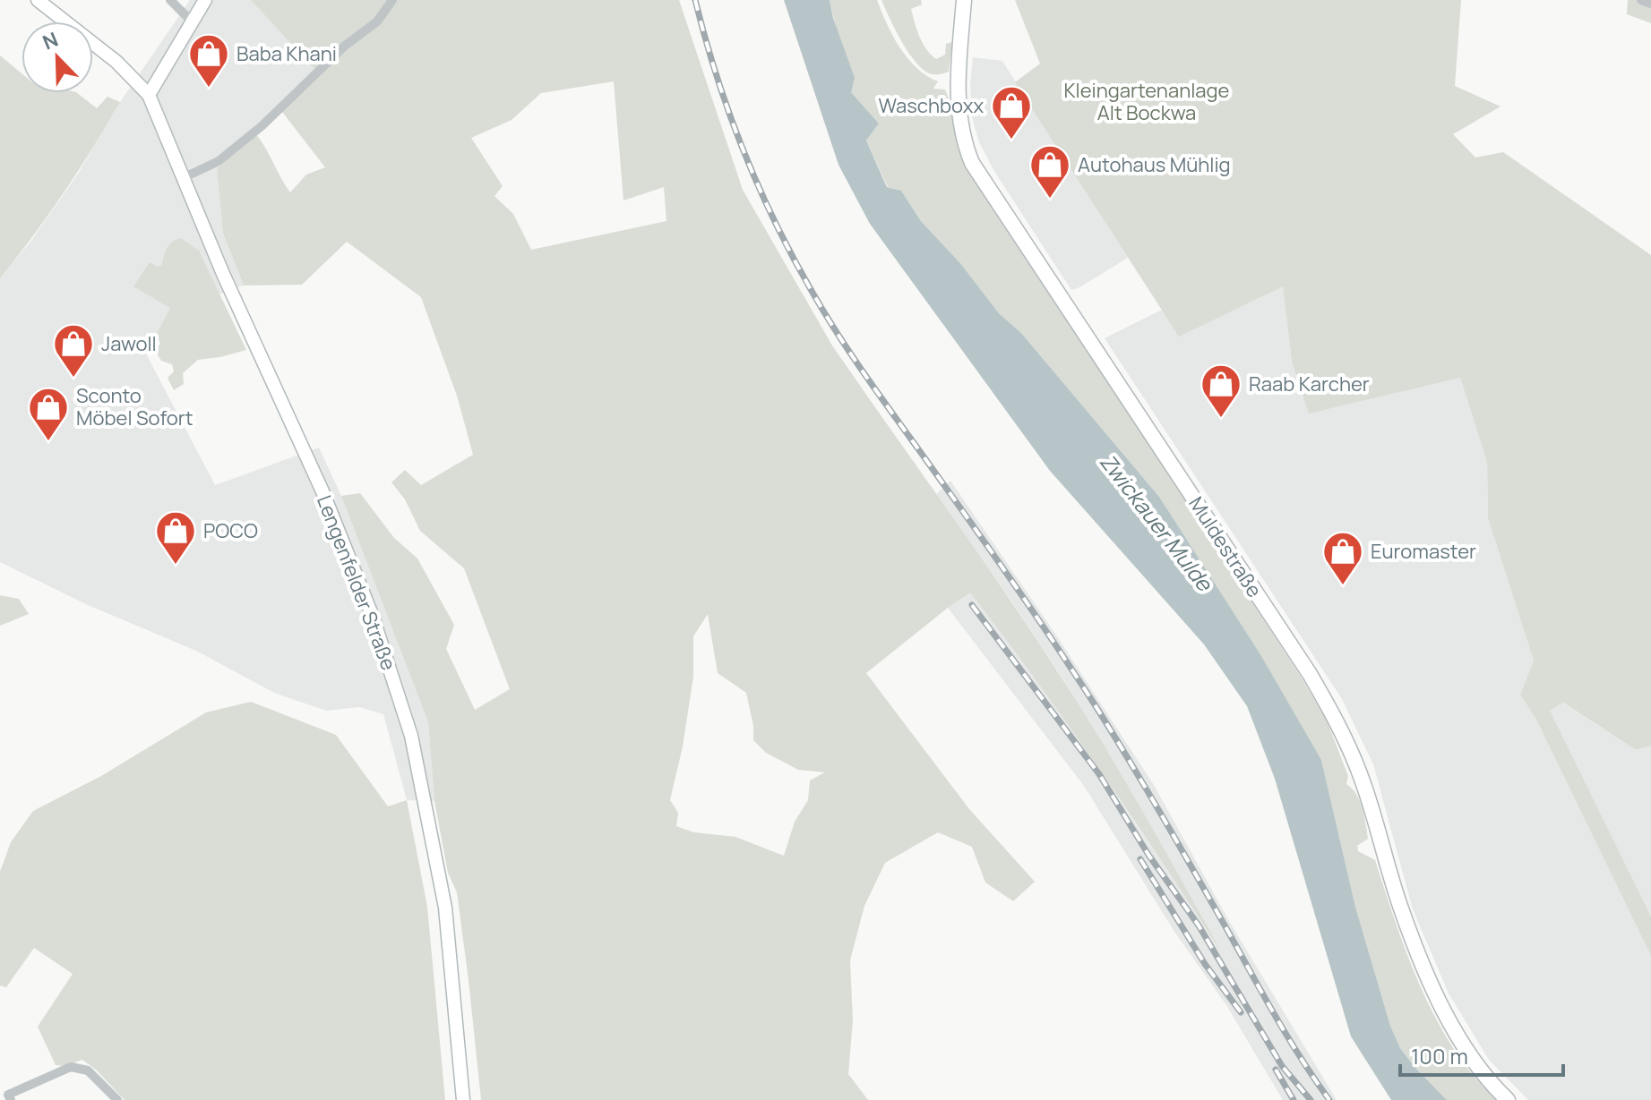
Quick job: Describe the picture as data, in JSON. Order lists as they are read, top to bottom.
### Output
{
  "streets": {
    "main road": ["Muldestraße", "Lengenfelder Straße"]
  },
  "water": ["Zwickauer Mulde"],
  "parks": ["Kleingartenanlage Alt Bockwa"],
  "places": {
    "shop": [
      "Baba Khani",
      "Waschboxx",
      "Autohaus Mühlig",
      "Jawoll",
      "Raab Karcher",
      "Sconto Möbel Sofort",
      "POCO",
      "Euromaster"
    ]
  },
  "scale_bar": "100 m",
  "north": "top left"
}
